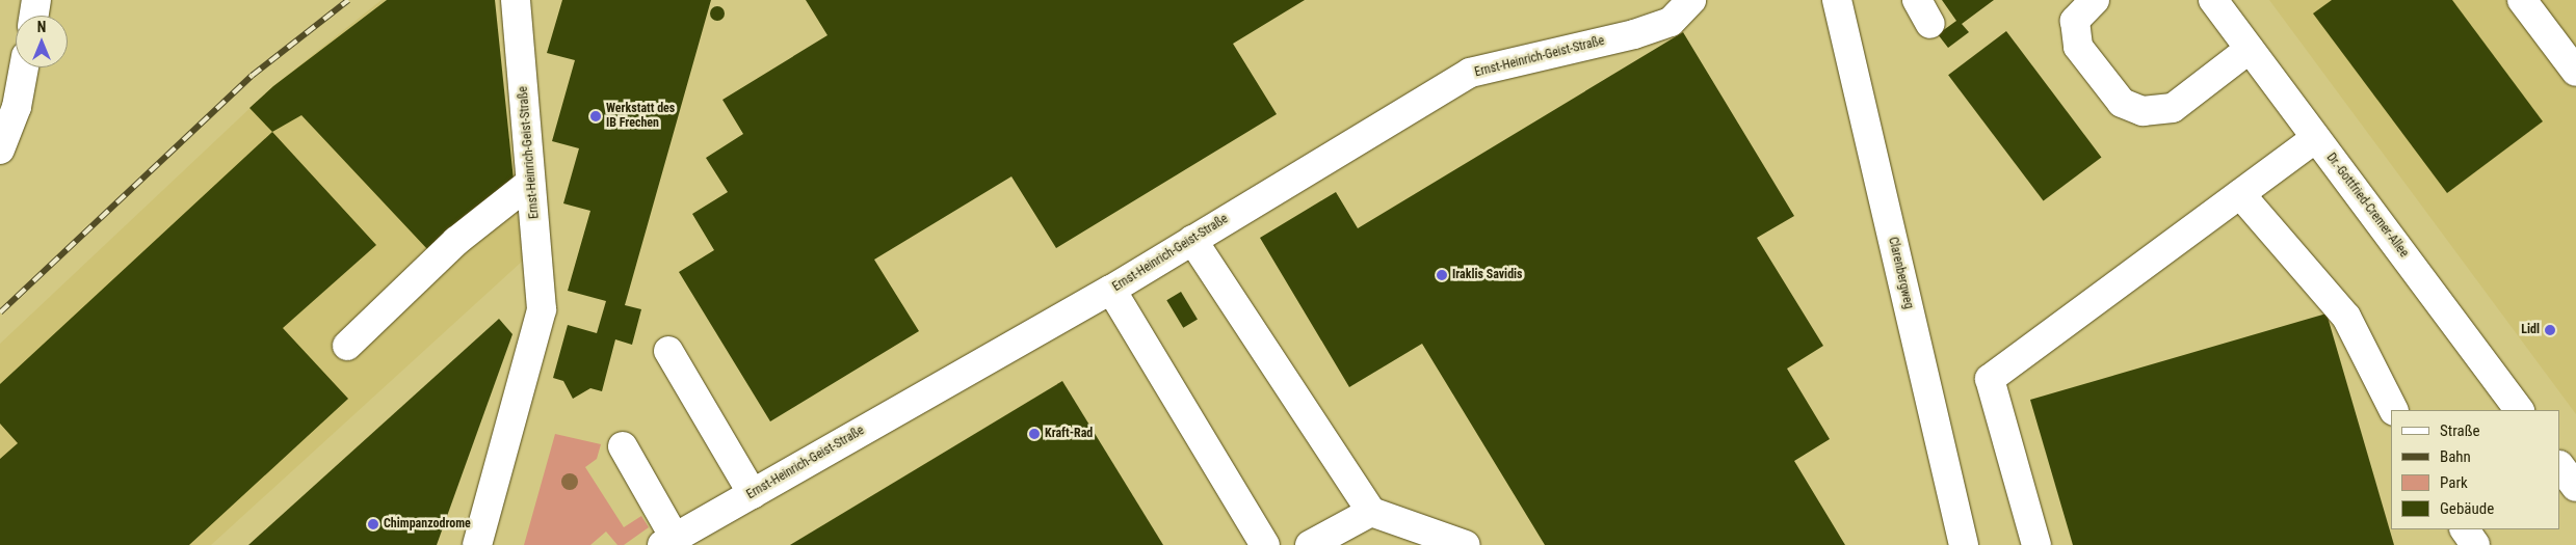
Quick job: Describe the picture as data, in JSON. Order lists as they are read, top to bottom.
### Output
{
  "streets": {
    "street": ["Ernst-Heinrich-Geist-Straße", "Dr.-Gottfried-Cremer-Allee", "Clarenbergweg"]
  },
  "places": [
    "Werkstatt des IB Frechen",
    "Iraklis Savidis",
    "Lidl",
    "Kraft-Rad",
    "Chimpanzodrome"
  ],
  "legend": [
    "Straße",
    "Bahn",
    "Park",
    "Gebäude"
  ],
  "north": "top"
}
